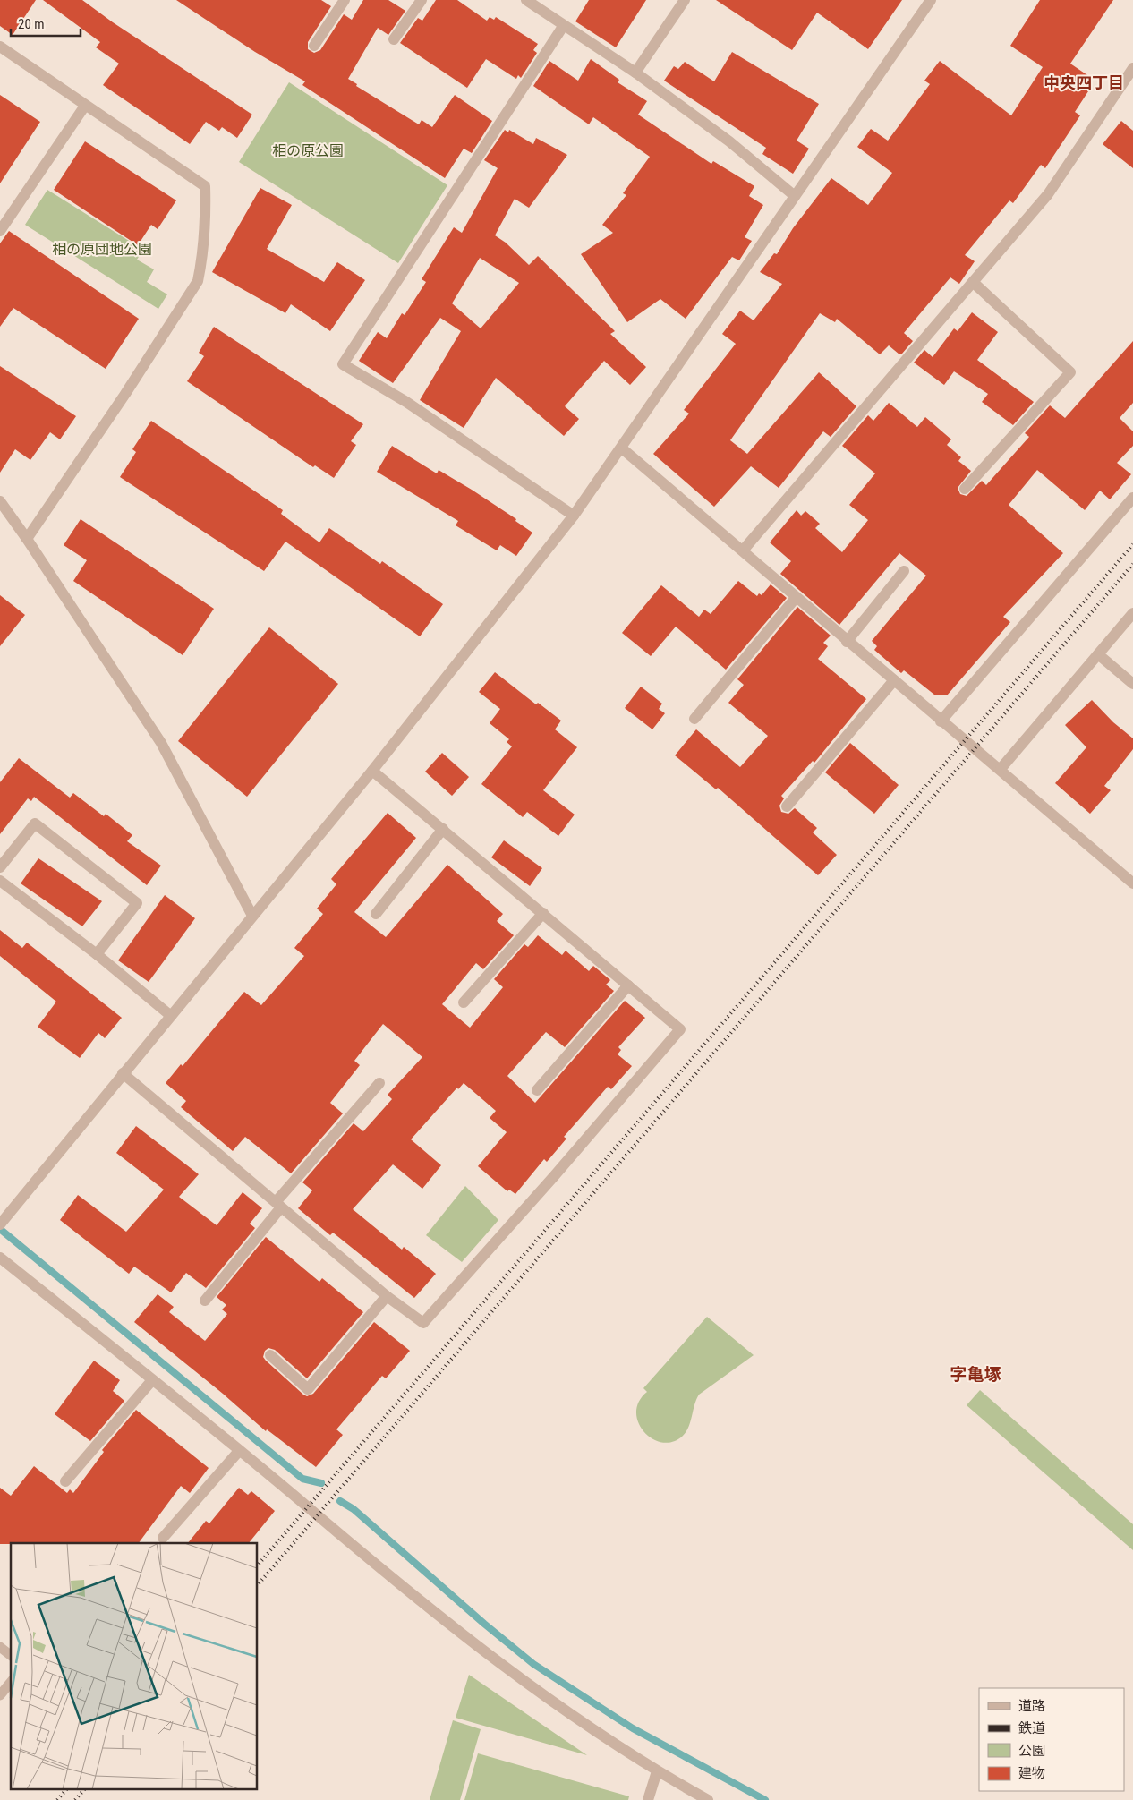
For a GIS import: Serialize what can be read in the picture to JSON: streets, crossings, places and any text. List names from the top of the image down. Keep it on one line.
{"districts":["中央四丁目","字亀塚"],"parks":["相の原公園","相の原団地公園"],"legend":["道路","鉄道","公園","建物"],"scale_bar":"20 m"}
